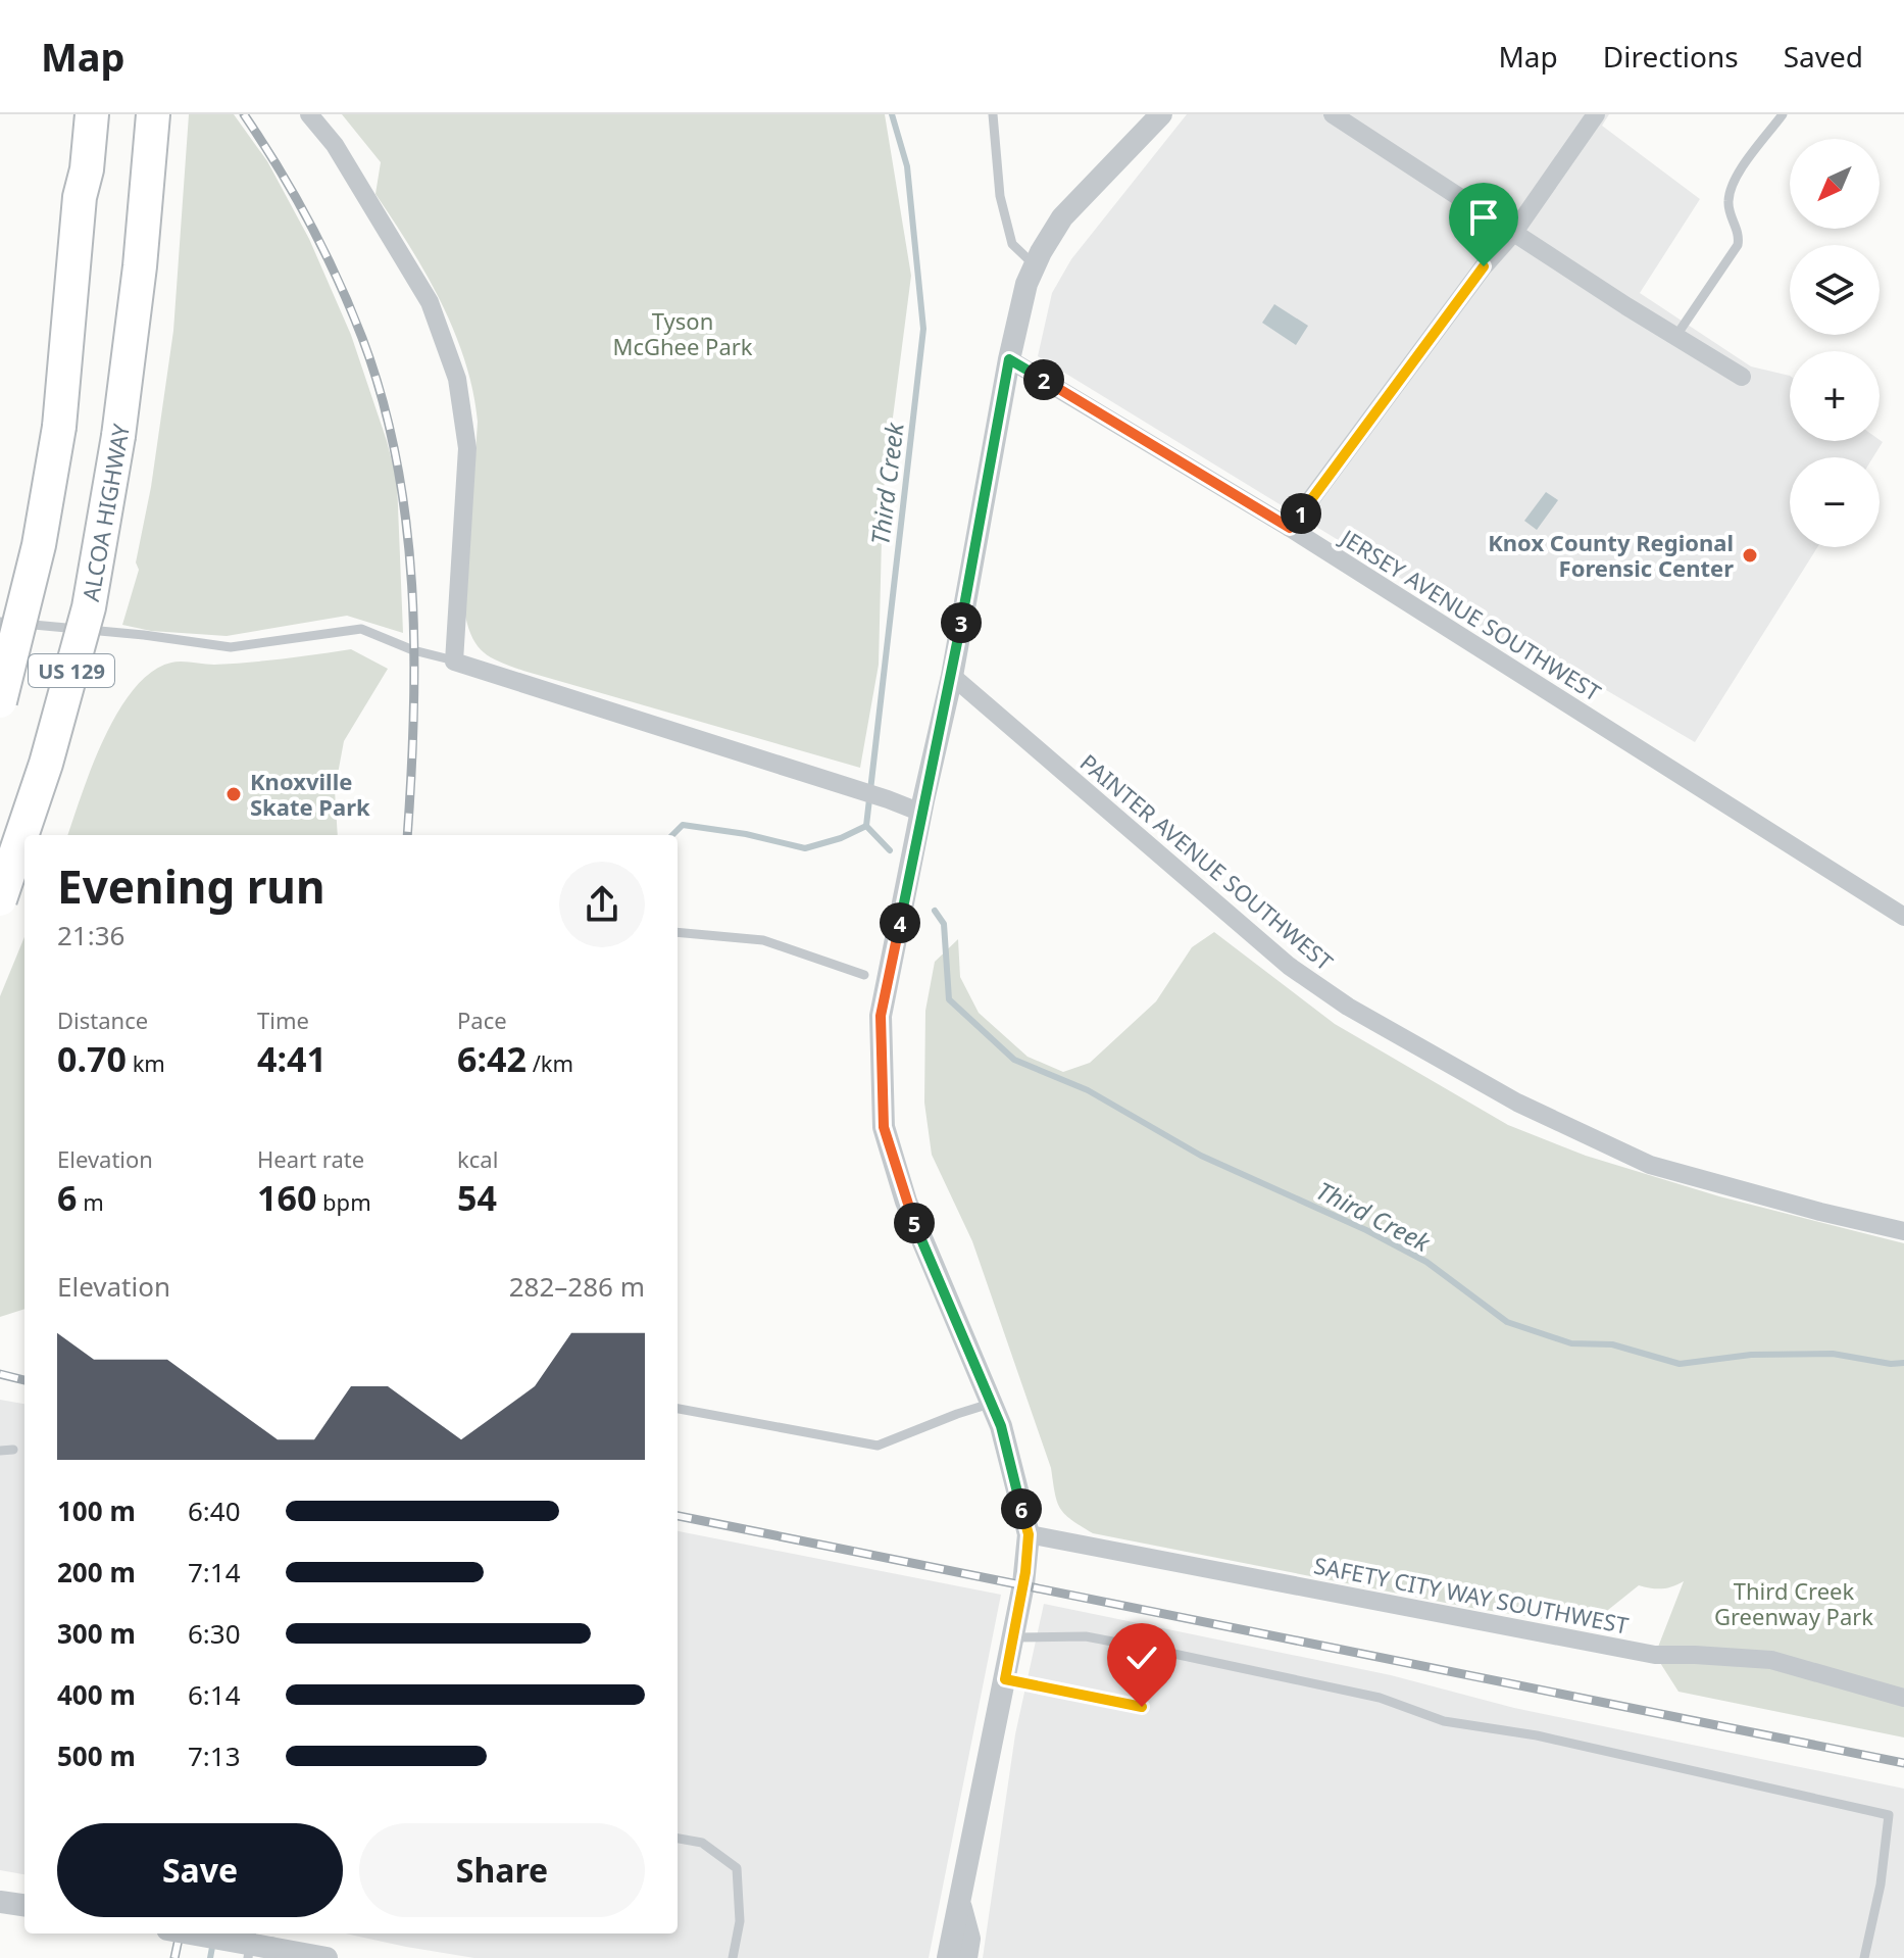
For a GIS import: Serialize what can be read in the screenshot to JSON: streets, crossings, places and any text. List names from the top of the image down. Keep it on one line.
{"streets":{"highway":["ALCOA HIGHWAY","US 129"],"street":["JERSEY AVENUE SOUTHWEST","PAINTER AVENUE SOUTHWEST","SAFETY CITY WAY SOUTHWEST"]},"water":["Third Creek"],"parks":["Tyson McGhee Park","Third Creek Greenway Park"],"places":["Knox County Regional Forensic Center","Knoxville Skate Park"],"north":"bottom left","page":{"header":"Map","nav":["Map","Directions","Saved"],"map_buttons":["+","−"],"pins":["2","1","3","4","5","6"],"heading":["Evening run","21:36"],"stats":[["Distance","0.70 km"],["Time","4:41"],["Pace","6:42 /km"],["Elevation","6 m"],["Heart rate","160 bpm"],["kcal","54"]],"chart":["Elevation","282–286 m"],"list":[{"name":"100 m","note":"6:40"},{"name":"200 m","note":"7:14"},{"name":"300 m","note":"6:30"},{"name":"400 m","note":"6:14"},{"name":"500 m","note":"7:13"}],"buttons":["Save","Share"]}}
